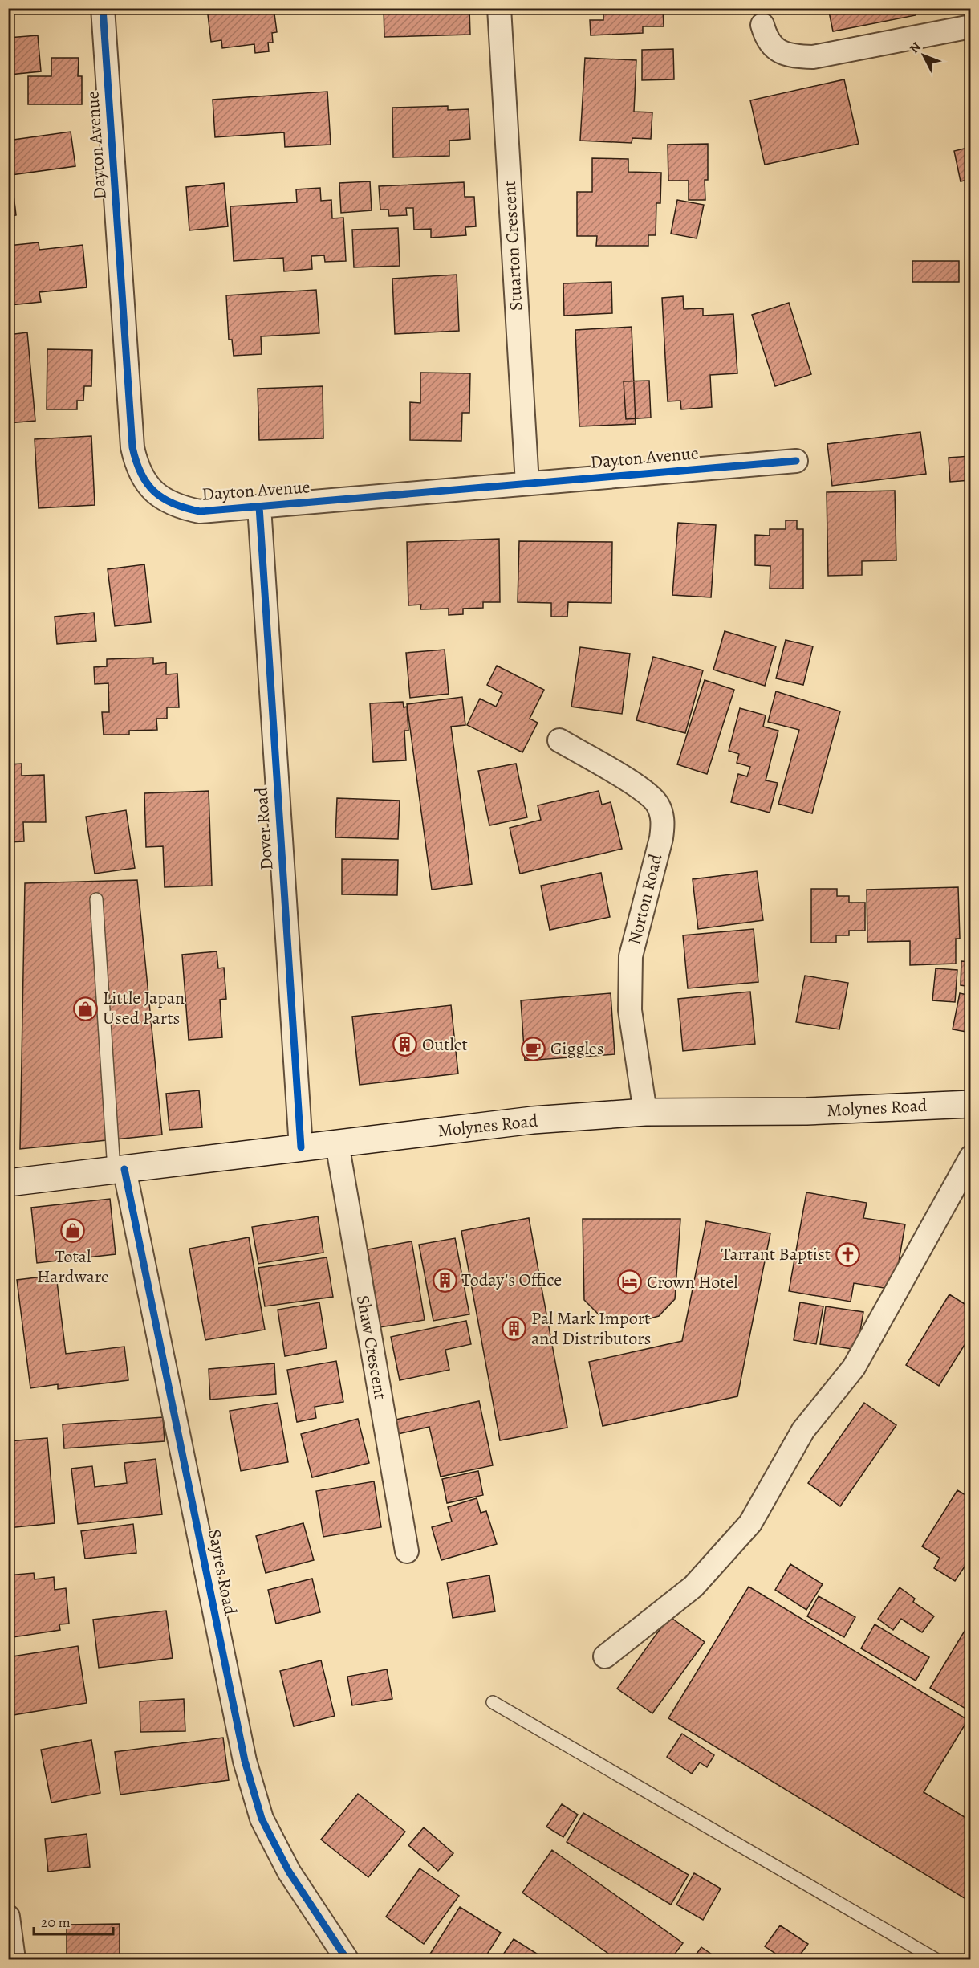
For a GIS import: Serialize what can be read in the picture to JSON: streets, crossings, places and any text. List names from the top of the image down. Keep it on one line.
{"streets":{"main road":["Molynes Road"],"street":["Dayton Avenue","Stuarton Crescent","Dover Road","Norton Road","Shaw Crescent","Sayres Road"]},"crossings":[["Dayton Avenue","Stuarton Crescent"],["Dayton Avenue","Dover Road"],["Dover Road","Molynes Road"],["Norton Road","Molynes Road"],["Molynes Road","Shaw Crescent"],["Molynes Road","Sayres Road"]],"places":{"shop":["Little Japan Used Parts","Total Hardware"],"building":["Outlet","Today's Office","Pal Mark Import and Distributors"],"cafe":["Giggles"],"church":["Tarrant Baptist"],"hotel":["Crown Hotel"]},"scale_bar":"20 m","north":"top left"}
